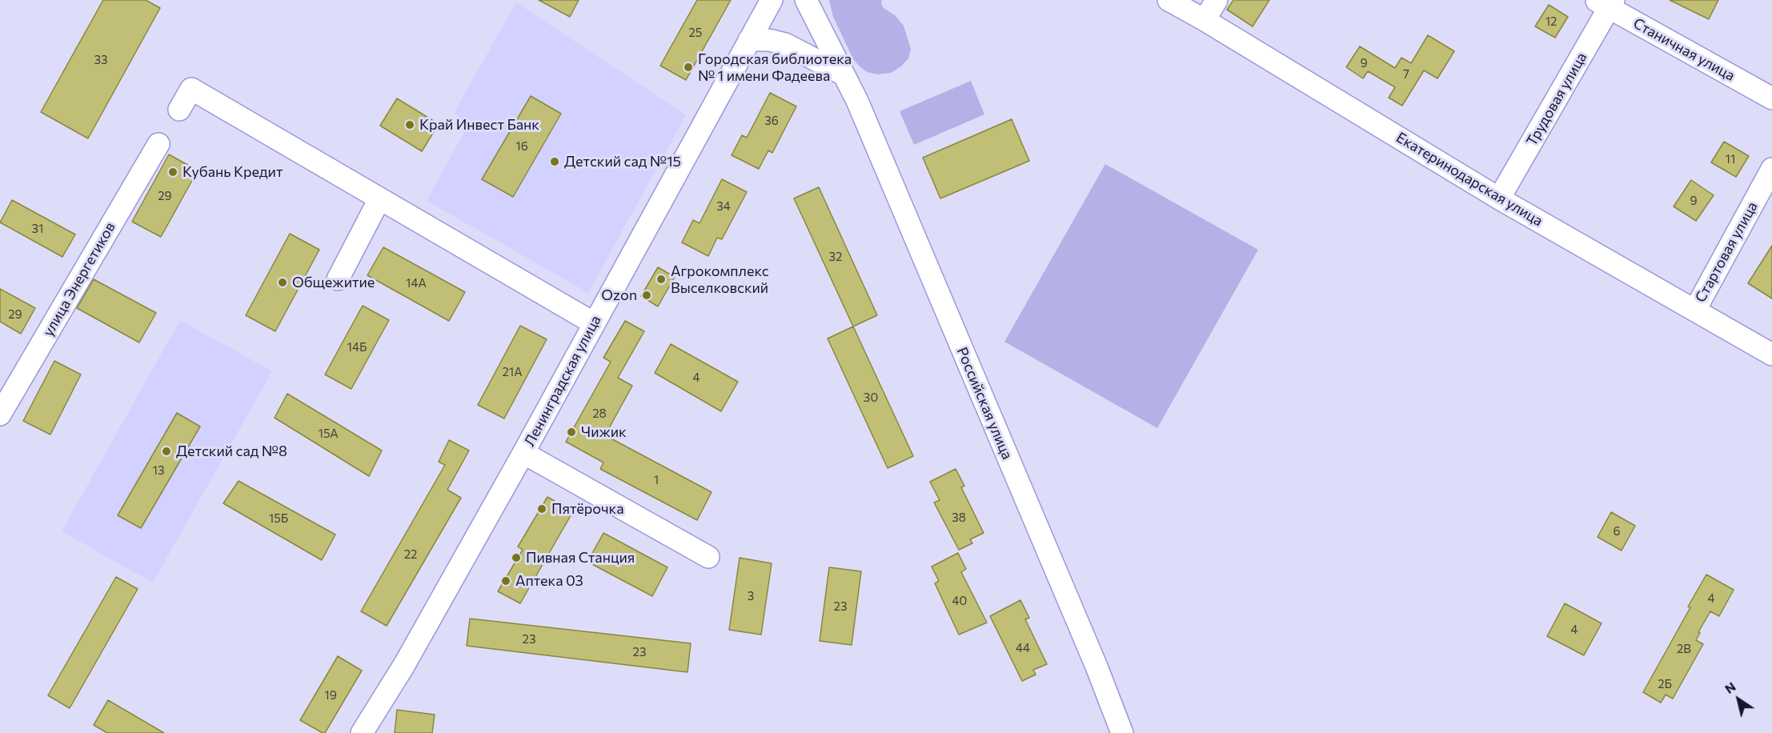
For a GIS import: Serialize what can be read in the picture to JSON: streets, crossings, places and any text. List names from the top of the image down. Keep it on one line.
{"streets":{"street":["Станичная улица","Трудовая улица","Екатеринодарская улица","Стартовая улица","улица Энергетиков","Ленинградская улица","Российская улица"]},"crossings":[["Станичная улица","Трудовая улица"],["Трудовая улица","Екатеринодарская улица"],["Екатеринодарская улица","Стартовая улица"]],"places":["Городская библиотека № 1 имени Фадеева","Край Инвест Банк","Детский сад №15","Кубань Кредит","Агрокомплекс Выселковский","Общежитие","Ozon","Чижик","Детский сад №8","Пятёрочка","Пивная Станция","Аптека 03"],"house_numbers":["12","25","33","9","7","36","16","11","29","9","34","31","32","14А","29","14Б","21А","4","30","28","15А","13","1","38","15Б","6","22","3","4","40","23","4","23","44","2В","23","2Б","19"],"north":"top left"}
